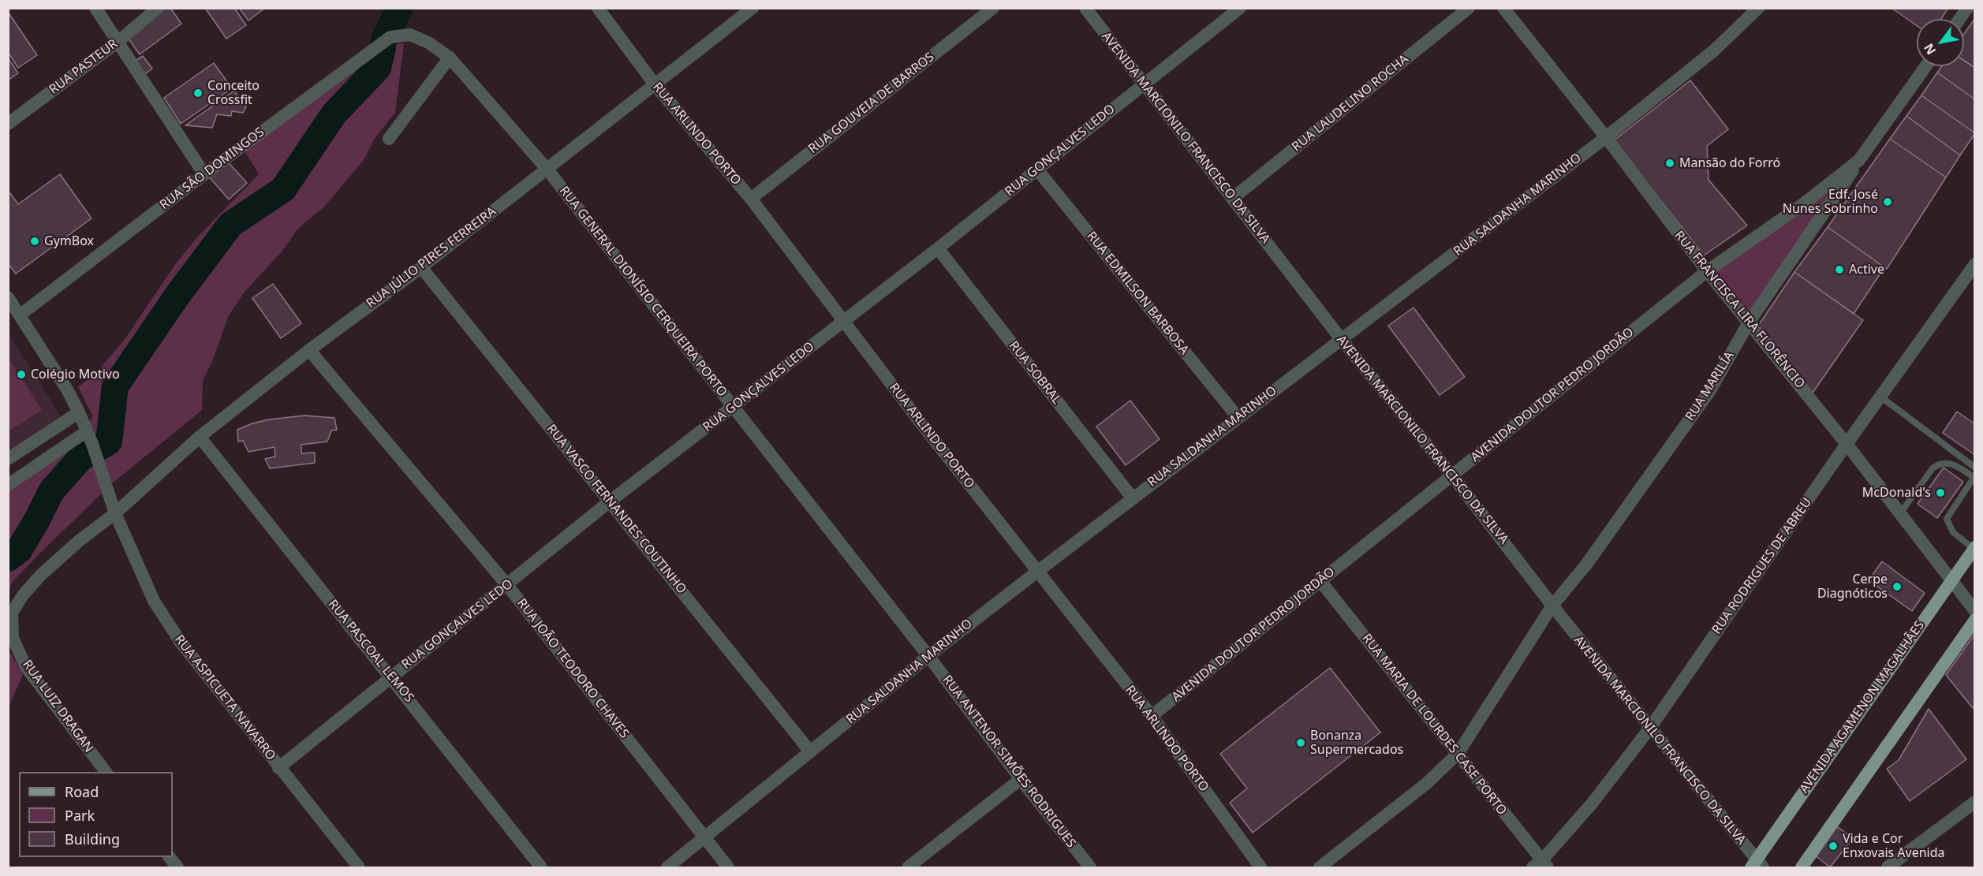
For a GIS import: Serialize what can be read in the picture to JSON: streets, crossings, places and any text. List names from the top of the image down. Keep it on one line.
{"streets":{"main road":["AVENIDA AGAMENON MAGALHÃES"],"street":["RUA PASTEUR","RUA GOUVEIA DE BARROS","RUA LAUDELINO ROCHA","RUA ARLINDO PORTO","AVENIDA MARCIONILO FRANCISCO DA SILVA","RUA GONÇALVES LEDO","RUA SÃO DOMINGOS","RUA SALDANHA MARINHO","RUA JÚLIO PIRES FERREIRA","RUA GENERAL DIONÍSIO CERQUEIRA PORTO","RUA EDMILSON BARBOSA","RUA FRANCISCA LIRA FLORÊNCIO","RUA SOBRAL","RUA MARILÍA","AVENIDA DOUTOR PEDRO JORDÃO","RUA VASCO FERNANDES COUTINHO","RUA RODRIGUES DE ABREU","RUA PASCOAL LEMOS","RUA JOÃO TEODORO CHAVES","RUA ASPICUETA NAVARRO","RUA LUIZ DRAGAN","RUA MARIA DE LOURDES CASE PORTO","RUA ANTENOR SIMÕES RODRIGUES"]},"crossings":[["RUA GOUVEIA DE BARROS","RUA ARLINDO PORTO"],["RUA LAUDELINO ROCHA","AVENIDA MARCIONILO FRANCISCO DA SILVA"],["RUA ARLINDO PORTO","RUA GONÇALVES LEDO"],["RUA ARLINDO PORTO","RUA SALDANHA MARINHO"],["RUA ARLINDO PORTO","RUA JÚLIO PIRES FERREIRA"],["RUA ARLINDO PORTO","AVENIDA DOUTOR PEDRO JORDÃO"],["AVENIDA MARCIONILO FRANCISCO DA SILVA","RUA GONÇALVES LEDO"],["AVENIDA MARCIONILO FRANCISCO DA SILVA","RUA SALDANHA MARINHO"],["AVENIDA MARCIONILO FRANCISCO DA SILVA","RUA MARILÍA"],["AVENIDA MARCIONILO FRANCISCO DA SILVA","AVENIDA DOUTOR PEDRO JORDÃO"],["AVENIDA MARCIONILO FRANCISCO DA SILVA","RUA RODRIGUES DE ABREU"],["AVENIDA MARCIONILO FRANCISCO DA SILVA","AVENIDA AGAMENON MAGALHÃES"],["RUA GONÇALVES LEDO","RUA GENERAL DIONÍSIO CERQUEIRA PORTO"],["RUA GONÇALVES LEDO","RUA EDMILSON BARBOSA"],["RUA GONÇALVES LEDO","RUA SOBRAL"],["RUA GONÇALVES LEDO","RUA VASCO FERNANDES COUTINHO"],["RUA GONÇALVES LEDO","RUA PASCOAL LEMOS"],["RUA GONÇALVES LEDO","RUA JOÃO TEODORO CHAVES"],["RUA GONÇALVES LEDO","RUA ASPICUETA NAVARRO"],["RUA SÃO DOMINGOS","RUA GENERAL DIONÍSIO CERQUEIRA PORTO"],["RUA SÃO DOMINGOS","RUA ASPICUETA NAVARRO"],["RUA SALDANHA MARINHO","RUA GENERAL DIONÍSIO CERQUEIRA PORTO"],["RUA SALDANHA MARINHO","RUA EDMILSON BARBOSA"],["RUA SALDANHA MARINHO","RUA FRANCISCA LIRA FLORÊNCIO"],["RUA SALDANHA MARINHO","RUA SOBRAL"],["RUA SALDANHA MARINHO","RUA VASCO FERNANDES COUTINHO"],["RUA SALDANHA MARINHO","RUA JOÃO TEODORO CHAVES"],["RUA SALDANHA MARINHO","RUA ANTENOR SIMÕES RODRIGUES"],["RUA JÚLIO PIRES FERREIRA","RUA GENERAL DIONÍSIO CERQUEIRA PORTO"],["RUA JÚLIO PIRES FERREIRA","RUA VASCO FERNANDES COUTINHO"],["RUA JÚLIO PIRES FERREIRA","RUA PASCOAL LEMOS"],["RUA JÚLIO PIRES FERREIRA","RUA JOÃO TEODORO CHAVES"],["RUA JÚLIO PIRES FERREIRA","RUA ASPICUETA NAVARRO"],["RUA JÚLIO PIRES FERREIRA","RUA LUIZ DRAGAN"],["RUA GENERAL DIONÍSIO CERQUEIRA PORTO","RUA ANTENOR SIMÕES RODRIGUES"],["RUA FRANCISCA LIRA FLORÊNCIO","RUA MARILÍA"],["RUA FRANCISCA LIRA FLORÊNCIO","AVENIDA DOUTOR PEDRO JORDÃO"],["RUA FRANCISCA LIRA FLORÊNCIO","RUA RODRIGUES DE ABREU"],["RUA FRANCISCA LIRA FLORÊNCIO","AVENIDA AGAMENON MAGALHÃES"],["RUA MARILÍA","AVENIDA DOUTOR PEDRO JORDÃO"],["RUA MARILÍA","RUA MARIA DE LOURDES CASE PORTO"],["AVENIDA DOUTOR PEDRO JORDÃO","RUA MARIA DE LOURDES CASE PORTO"],["RUA RODRIGUES DE ABREU","RUA MARIA DE LOURDES CASE PORTO"],["RUA ASPICUETA NAVARRO","RUA LUIZ DRAGAN"]],"places":["Conceito Crossfit","Mansão do Forró","Edf. José Nunes Sobrinho","GymBox","Active","Colégio Motivo","McDonald's","Cerpe Diagnóticos","Bonanza Supermercados","Vida e Cor Enxovais Avenida"],"legend":["Road","Park","Building"],"north":"bottom left"}
